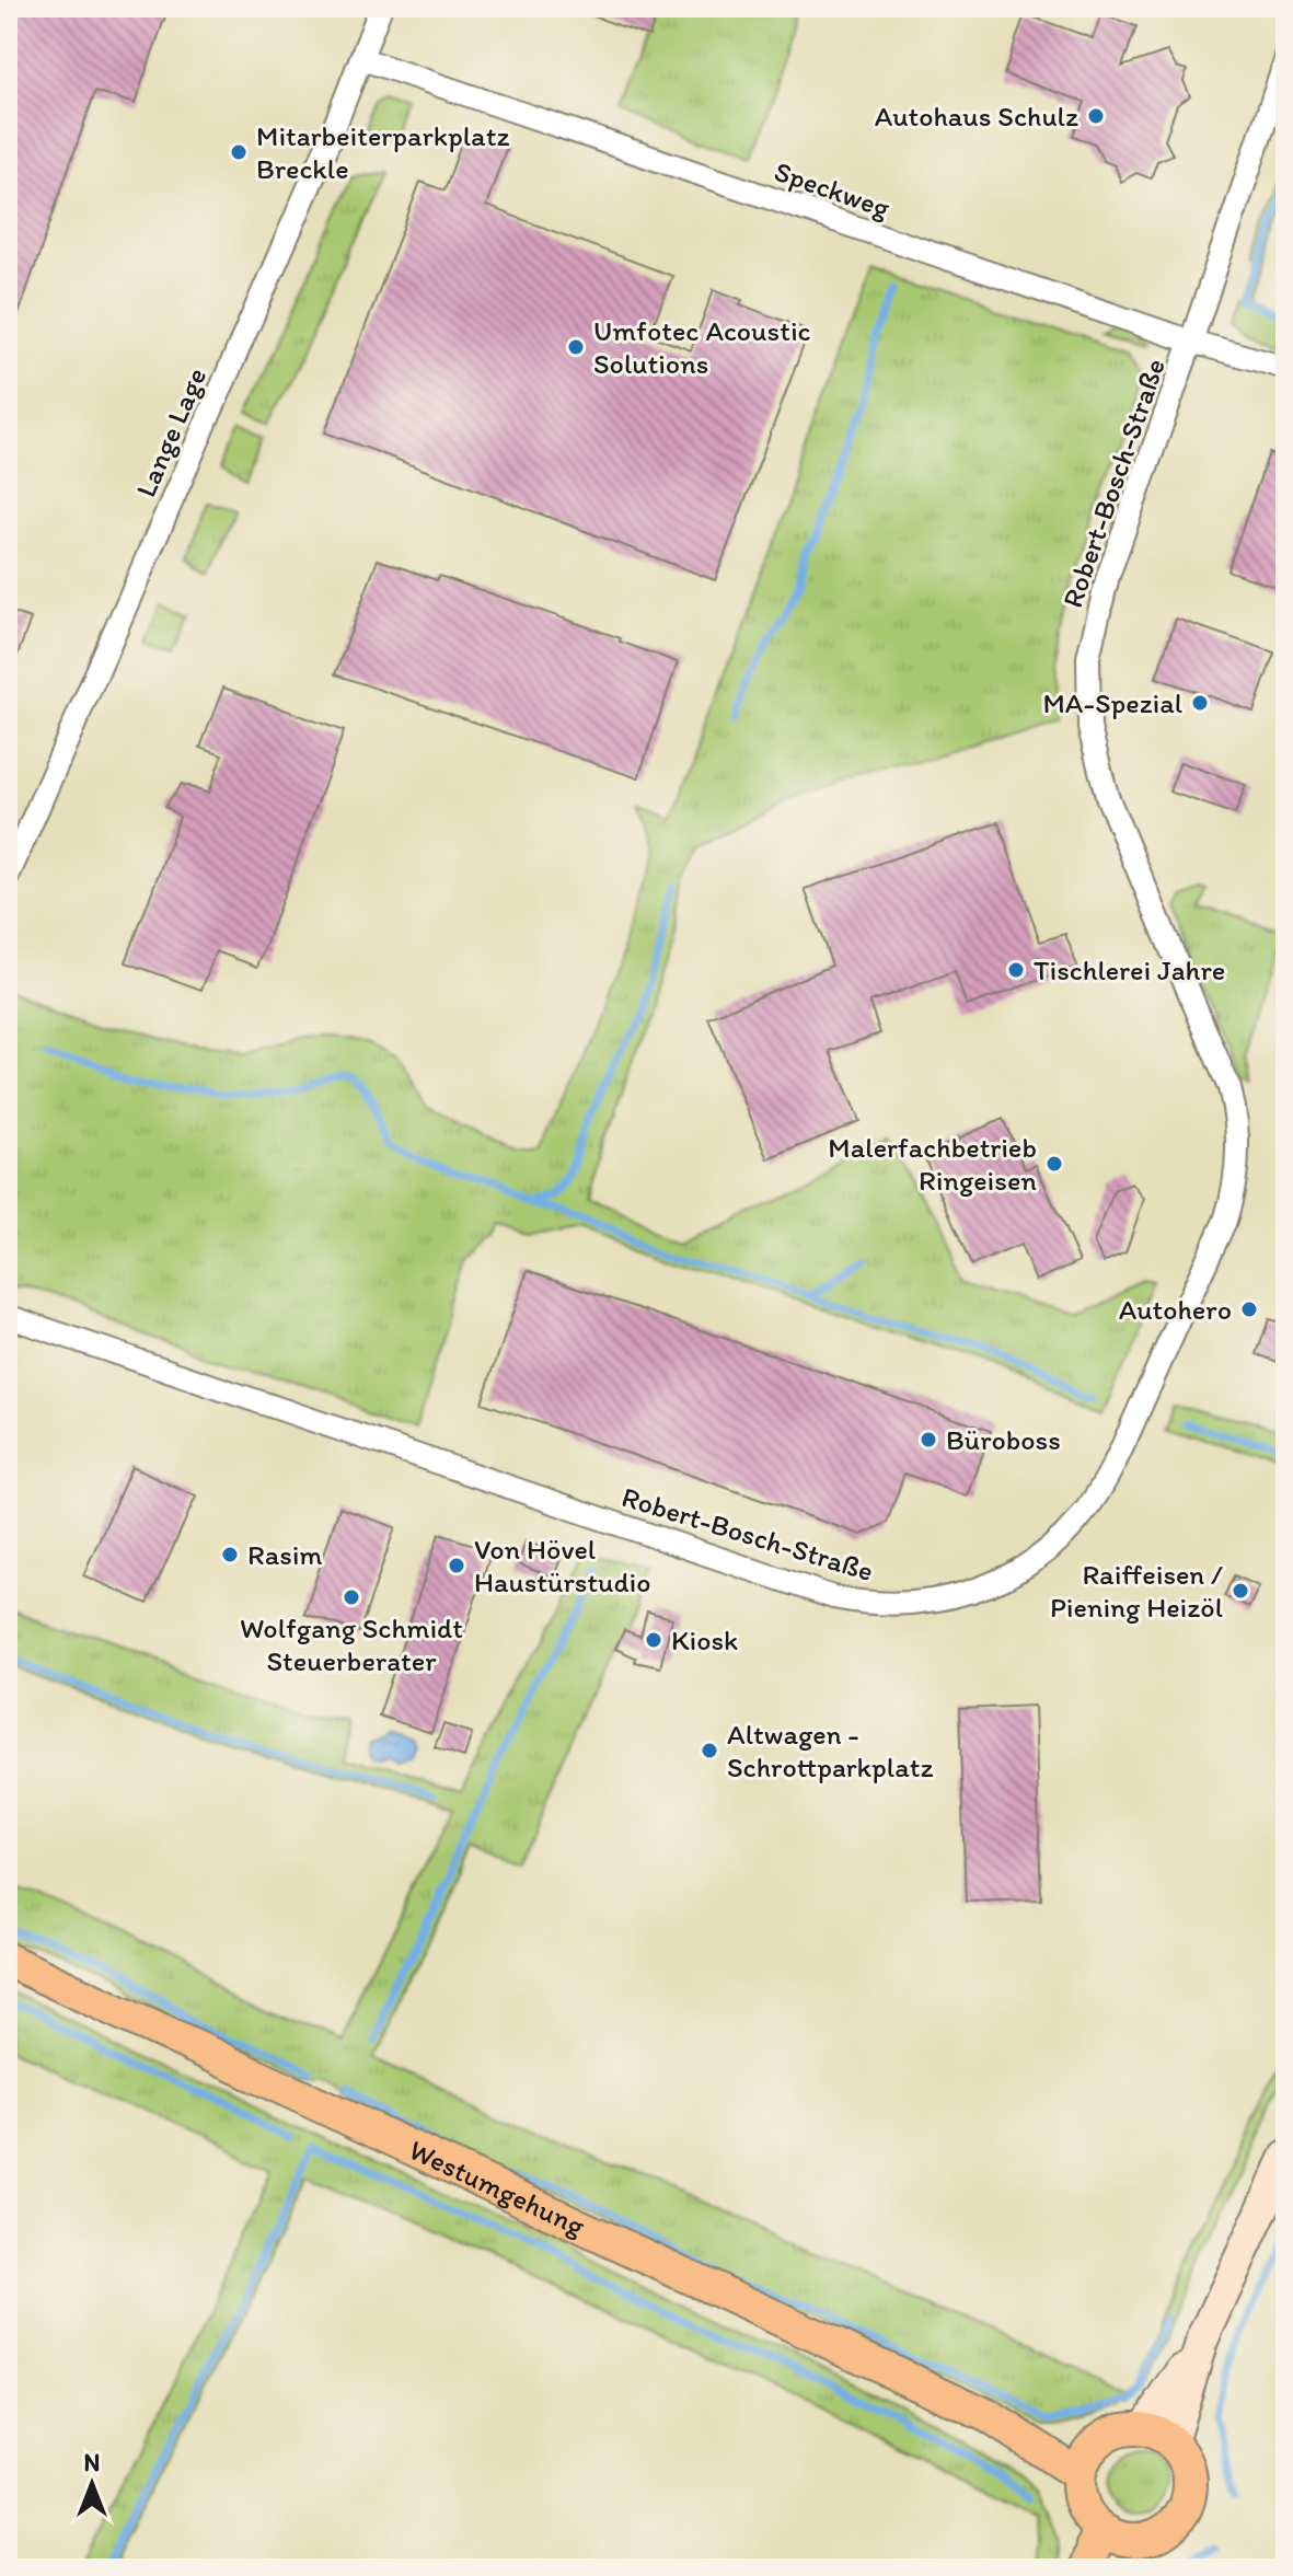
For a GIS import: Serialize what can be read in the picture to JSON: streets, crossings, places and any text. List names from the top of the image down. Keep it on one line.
{"streets":{"main road":["Westumgehung"],"street":["Speckweg","Lange Lage","Robert-Bosch-Straße"]},"crossings":[["Speckweg","Lange Lage"],["Speckweg","Robert-Bosch-Straße"]],"places":["Autohaus Schulz","Mitarbeiterparkplatz Breckle","Umfotec Acoustic Solutions","MA-Spezial","Tischlerei Jahre","Malerfachbetrieb Ringeisen","Autohero","Büroboss","Rasim","Von Hövel Haustürstudio","Raiffeisen / Piening Heizöl","Wolfgang Schmidt Steuerberater","Kiosk","Altwagen - Schrottparkplatz"],"north":"top"}
